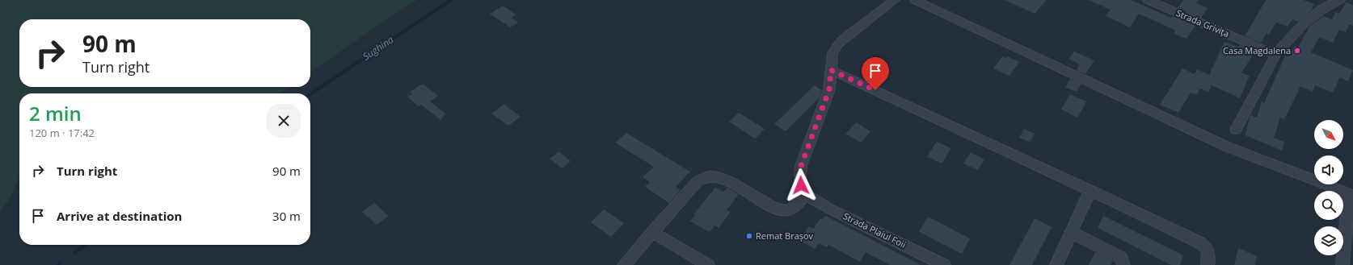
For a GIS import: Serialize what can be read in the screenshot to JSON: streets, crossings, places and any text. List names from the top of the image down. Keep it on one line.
{"streets":{"street":["Strada Grivița","Strada Plaiul Foii"]},"water":["Sughina"],"places":["Casa Magdalena","Remat Brașov"],"north":"bottom right","page":{"turn":["90 m","Turn right"],"heading":["2 min","120 m · 17:42"],"list":[{"name":"Turn right","value":"90 m"},{"name":"Arrive at destination","value":"30 m"}]}}
